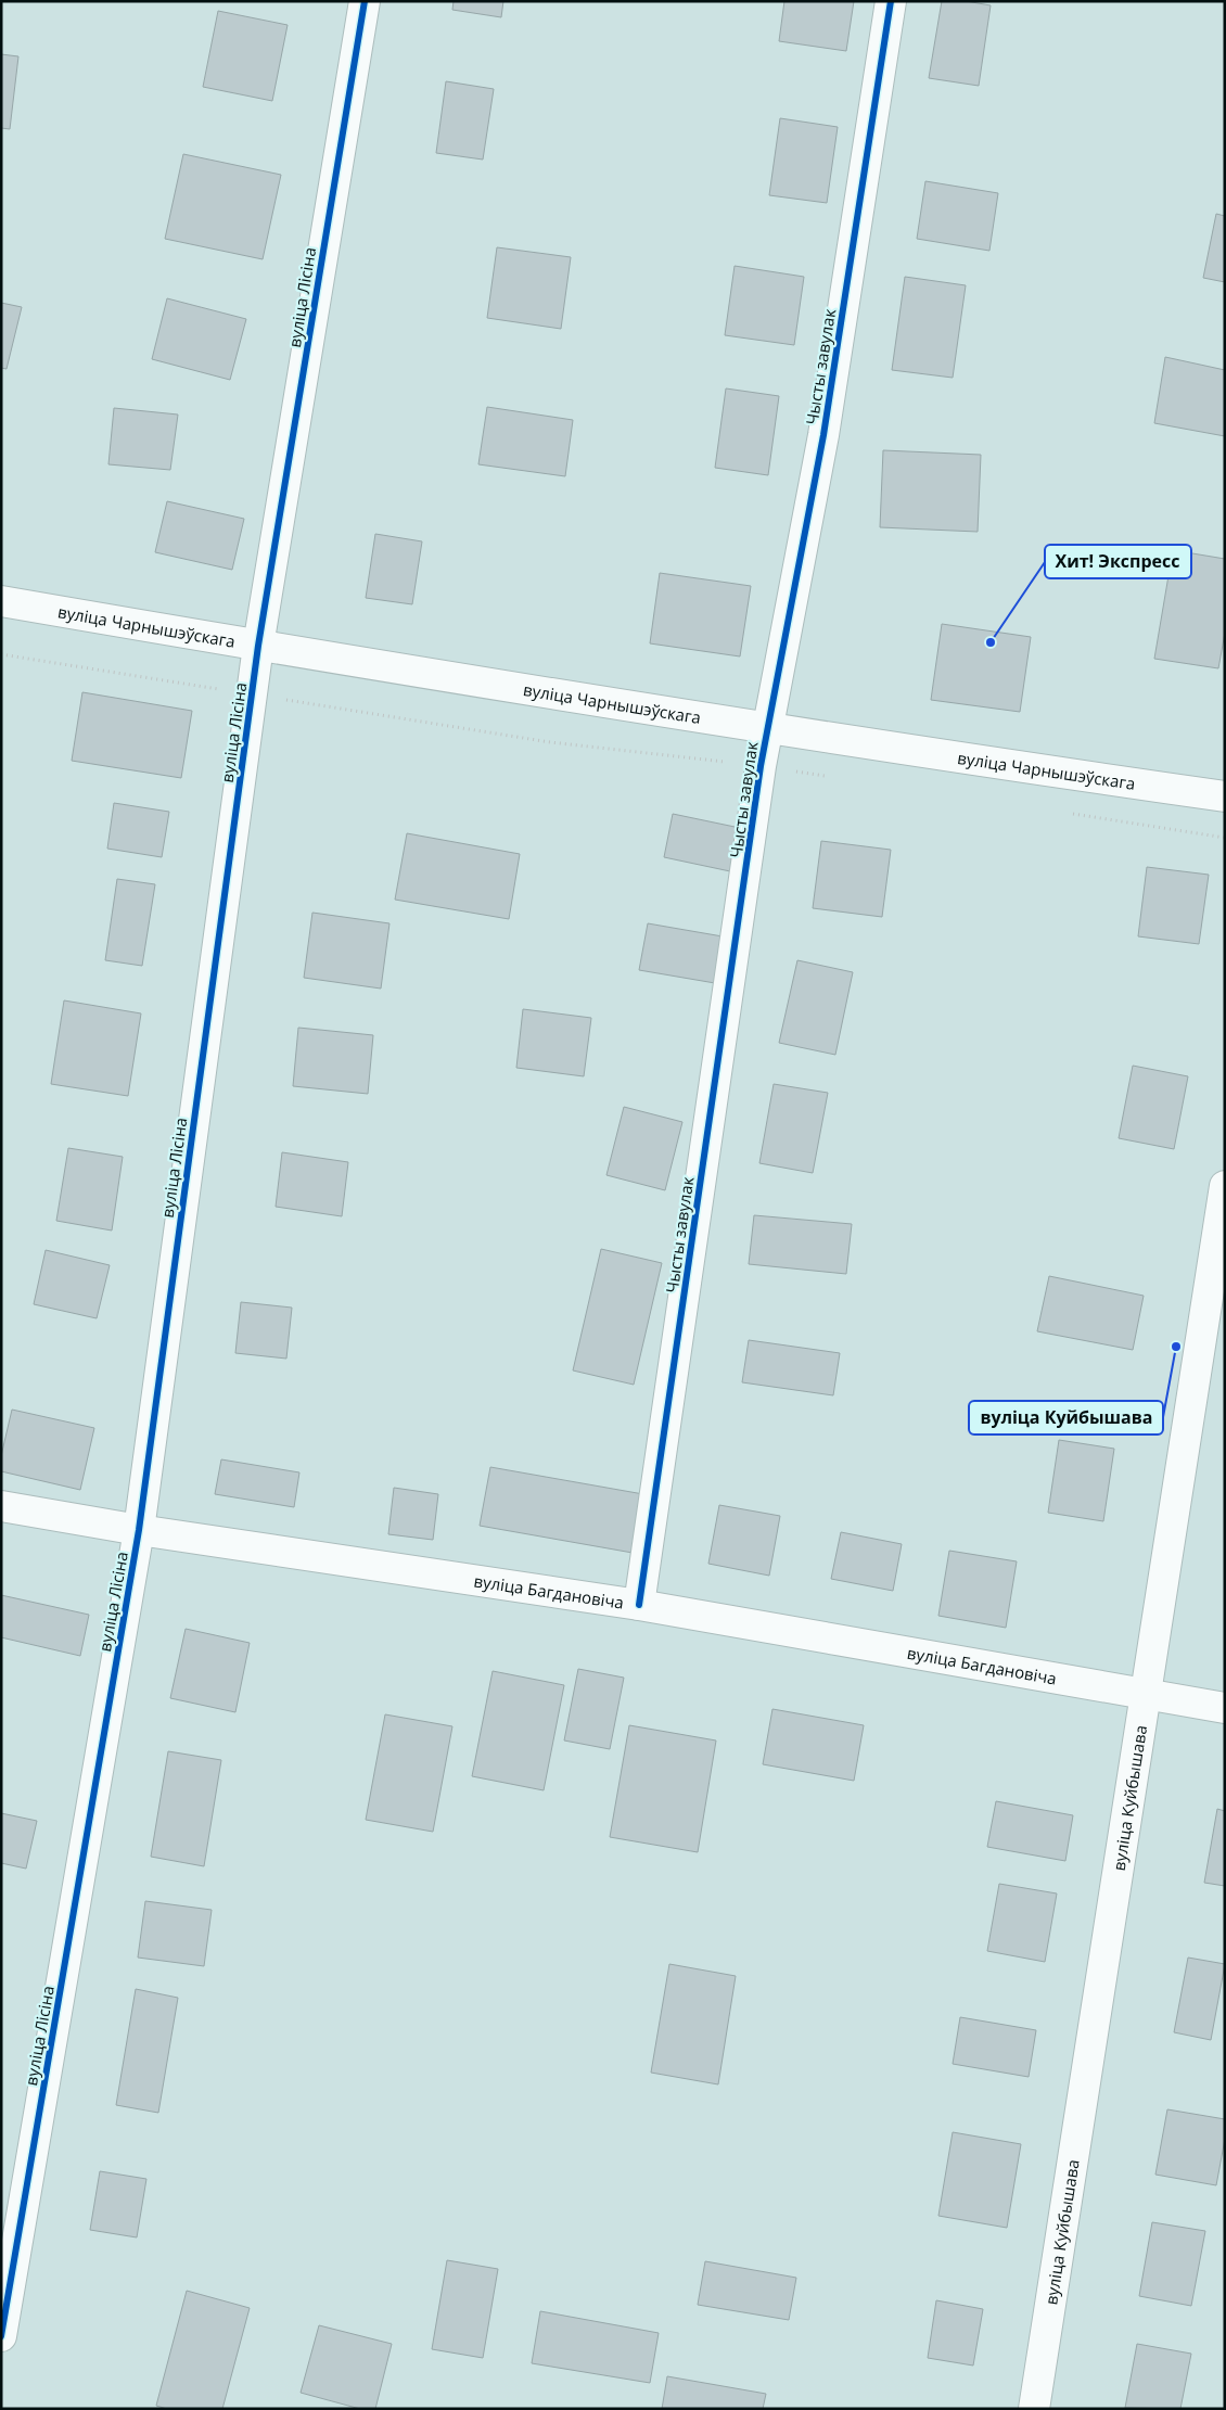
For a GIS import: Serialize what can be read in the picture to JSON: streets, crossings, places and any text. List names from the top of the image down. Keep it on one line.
{"streets":{"street":["вуліца Лісіна","Чысты завулак","вуліца Чарнышэўскага","вуліца Багдановіча","вуліца Куйбышава"]},"crossings":[["вуліца Лісіна","вуліца Чарнышэўскага"],["вуліца Лісіна","вуліца Багдановіча"],["Чысты завулак","вуліца Чарнышэўскага"],["Чысты завулак","вуліца Багдановіча"],["вуліца Багдановіча","вуліца Куйбышава"]],"places":["Хит! Экспресс","вуліца Куйбышава"]}
